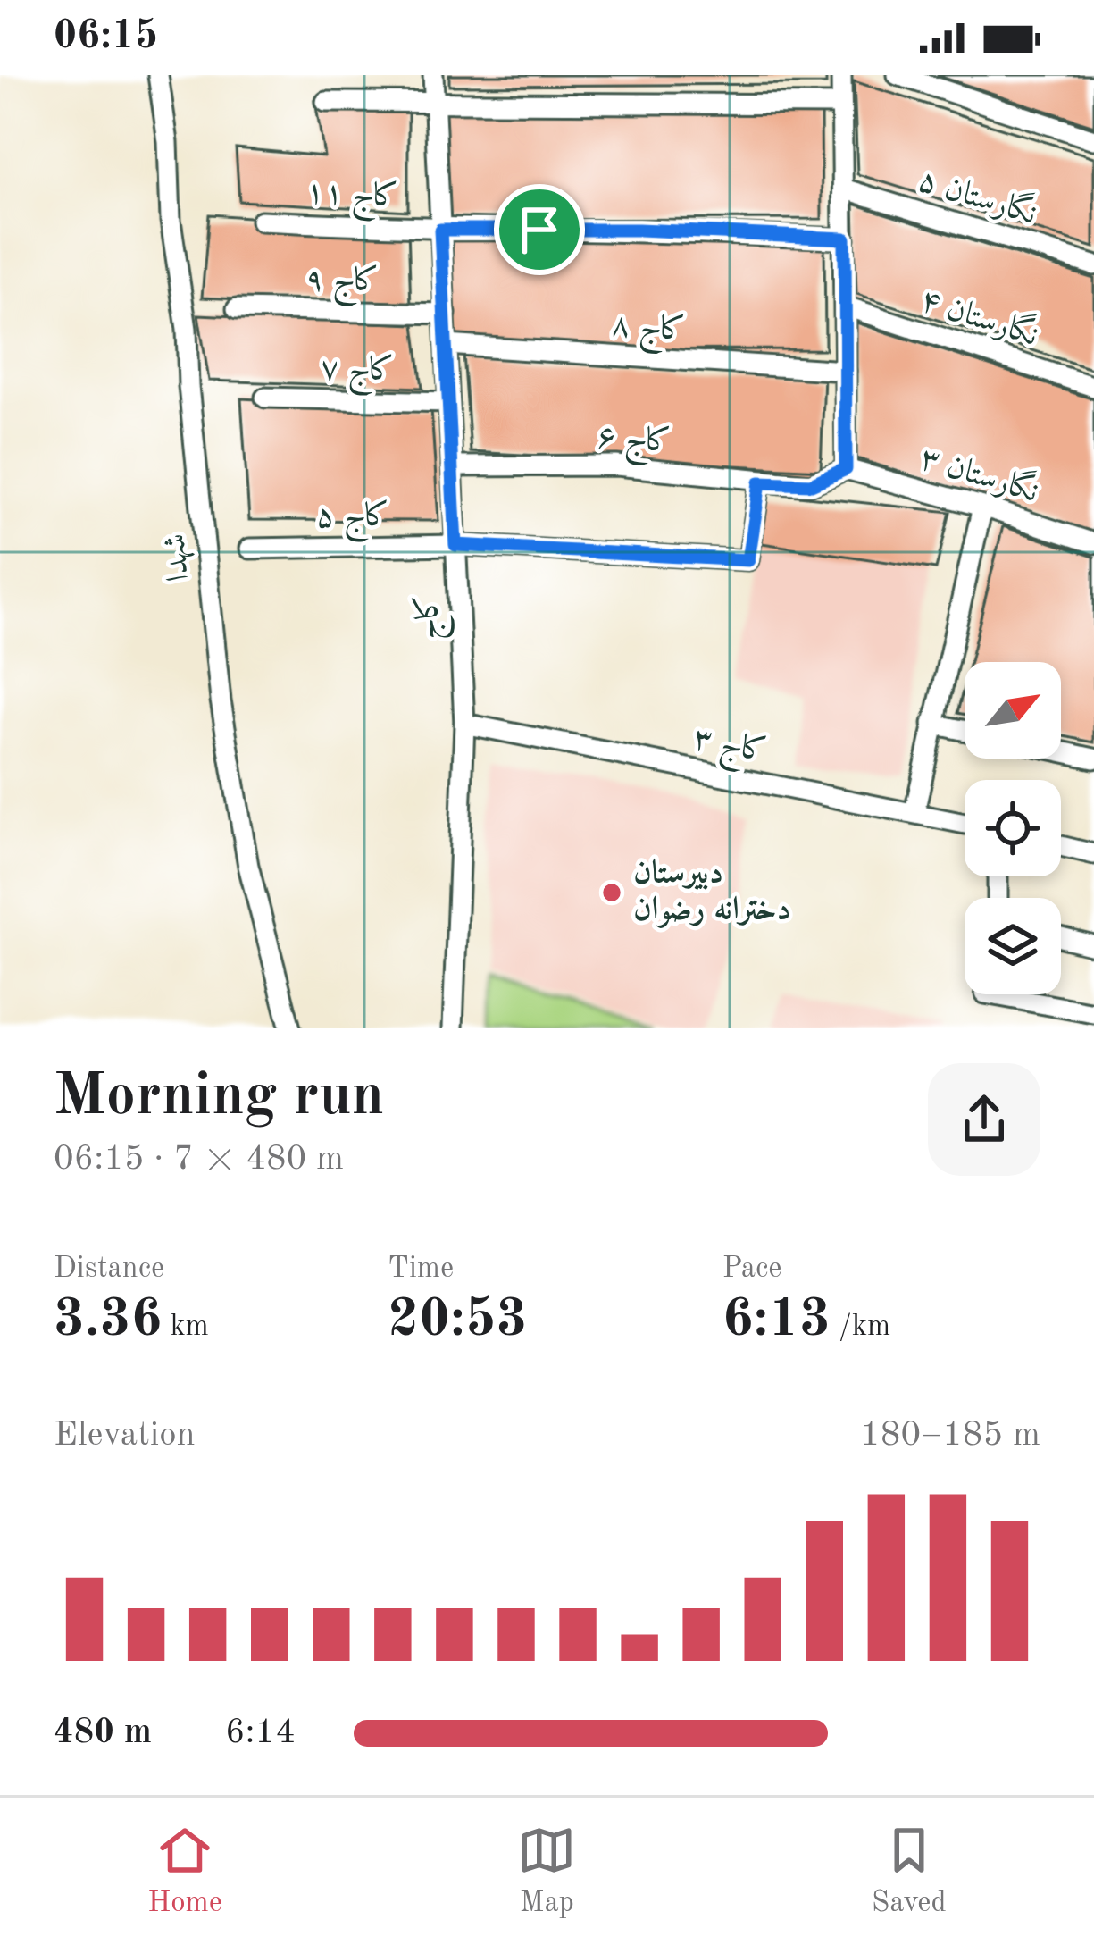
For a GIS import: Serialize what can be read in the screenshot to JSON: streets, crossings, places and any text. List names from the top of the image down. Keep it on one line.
{"streets":{"street":["کاج ۱۱","نگارستان ۵","کاج ۹","نگارستان ۴","کاج ۸","کاج ۷","کاج ۶","نگارستان ۳","کاج ۵","شهدا","کاج","کاج ۳"]},"crossings":[["کاج ۱۱","کاج"],["کاج ۹","کاج"],["کاج ۸","کاج"],["کاج ۷","کاج"],["کاج ۶","نگارستان ۳"],["کاج ۶","کاج ۵"],["کاج ۶","کاج"],["کاج ۵","کاج"],["کاج","کاج ۳"]],"places":["دبیرستان دخترانه رضوان"],"north":"top right","page":{"status":"06:15","heading":["Morning run","06:15 · 7 × 480 m"],"stats":[["Distance","3.36 km"],["Time","20:53"],["Pace","6:13 /km"]],"chart":["Elevation","180–185 m"],"list":[{"name":"480 m","note":"6:14"}],"tabs":["Home","Map","Saved"]}}
